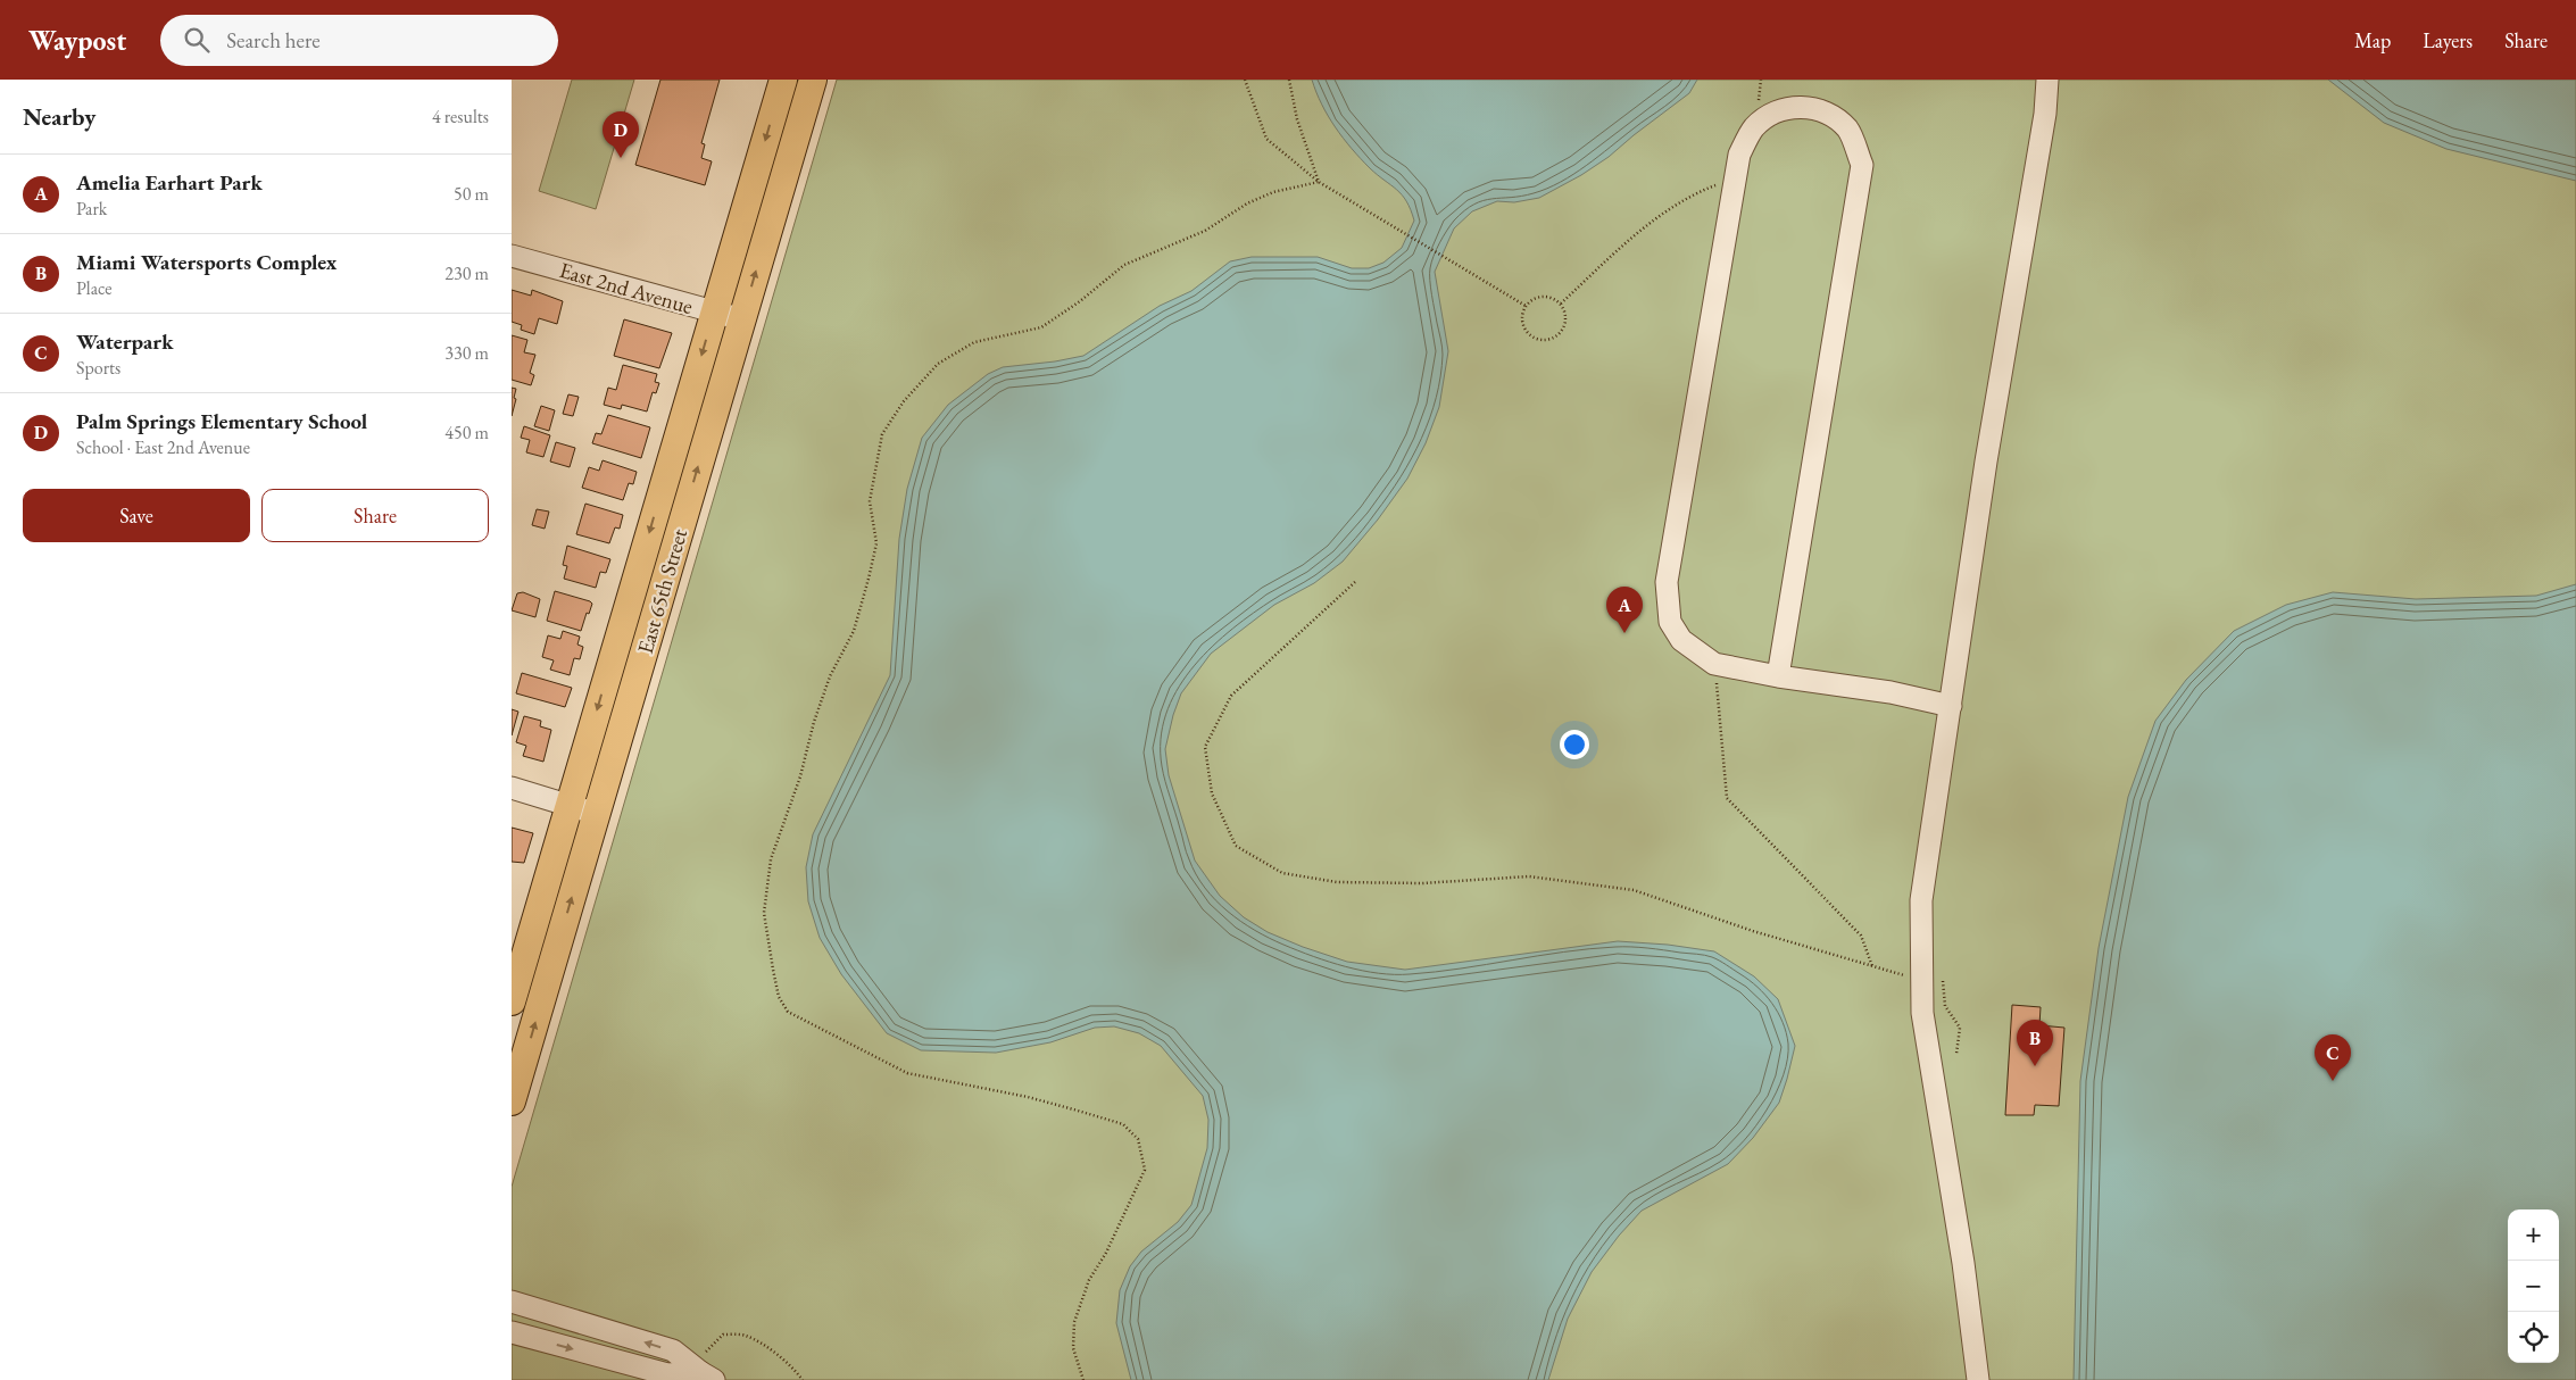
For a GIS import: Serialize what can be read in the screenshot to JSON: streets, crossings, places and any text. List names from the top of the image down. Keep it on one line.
{"streets":{"main road":["East 65th Street"],"street":["East 2nd Avenue"]},"crossings":[["East 2nd Avenue","East 65th Street"]],"page":{"header":"Waypost","search":"Search here","nav":["Map","Layers","Share"],"heading":["Nearby","4 results"],"pins":["D","A","B","C"],"list":[{"mark":"A","name":"Amelia Earhart Park","note":"Park","value":"50 m"},{"mark":"B","name":"Miami Watersports Complex","note":"Place","value":"230 m"},{"mark":"C","name":"Waterpark","note":"Sports","value":"330 m"},{"mark":"D","name":"Palm Springs Elementary School","note":"School · East 2nd Avenue","value":"450 m"}],"buttons":["Save","Share"],"map_buttons":["+","−"]}}
